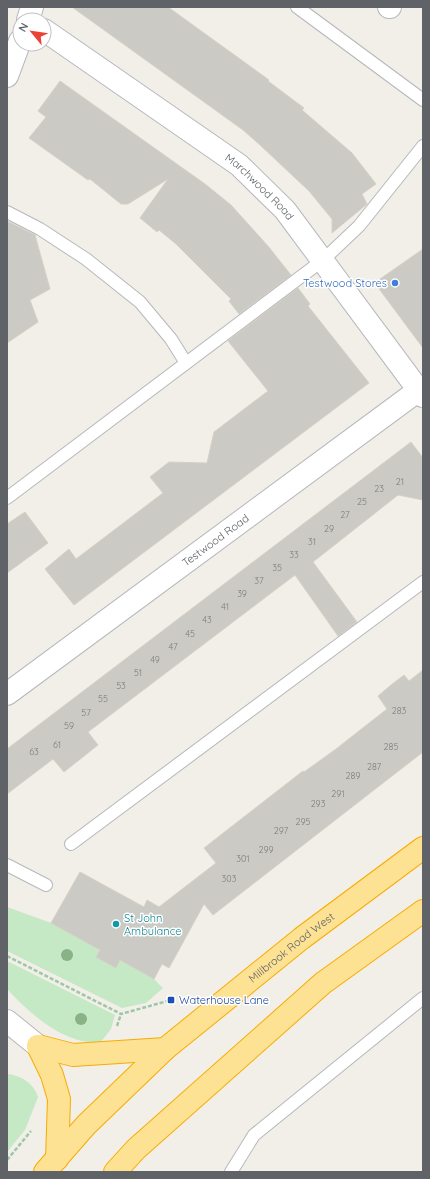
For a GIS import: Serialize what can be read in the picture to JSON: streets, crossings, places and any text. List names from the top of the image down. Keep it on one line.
{"streets":{"highway":["Millbrook Road West"],"street":["Marchwood Road","Testwood Road"]},"crossings":[["Marchwood Road","Testwood Road"]],"places":{"other":["Testwood Stores","St John Ambulance"],"transit":["Waterhouse Lane"]},"house_numbers":["21","23","25","27","29","31","33","35","37","39","41","43","45","47","49","51","53","55","283","57","59","61","285","63","287","289","291","293","295","297","299","301","303"],"north":"top left"}
